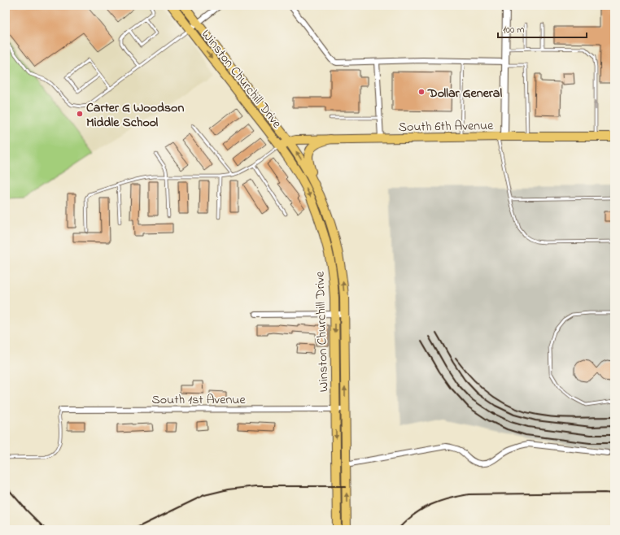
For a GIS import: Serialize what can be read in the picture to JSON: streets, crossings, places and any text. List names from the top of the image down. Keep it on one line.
{"streets":{"main road":["Winston Churchill Drive","South 6th Avenue"],"street":["South 1st Avenue"]},"crossings":[["Winston Churchill Drive","South 6th Avenue"],["Winston Churchill Drive","South 1st Avenue"]],"places":["Dollar General","Carter G Woodson Middle School"],"scale_bar":"100 m"}
